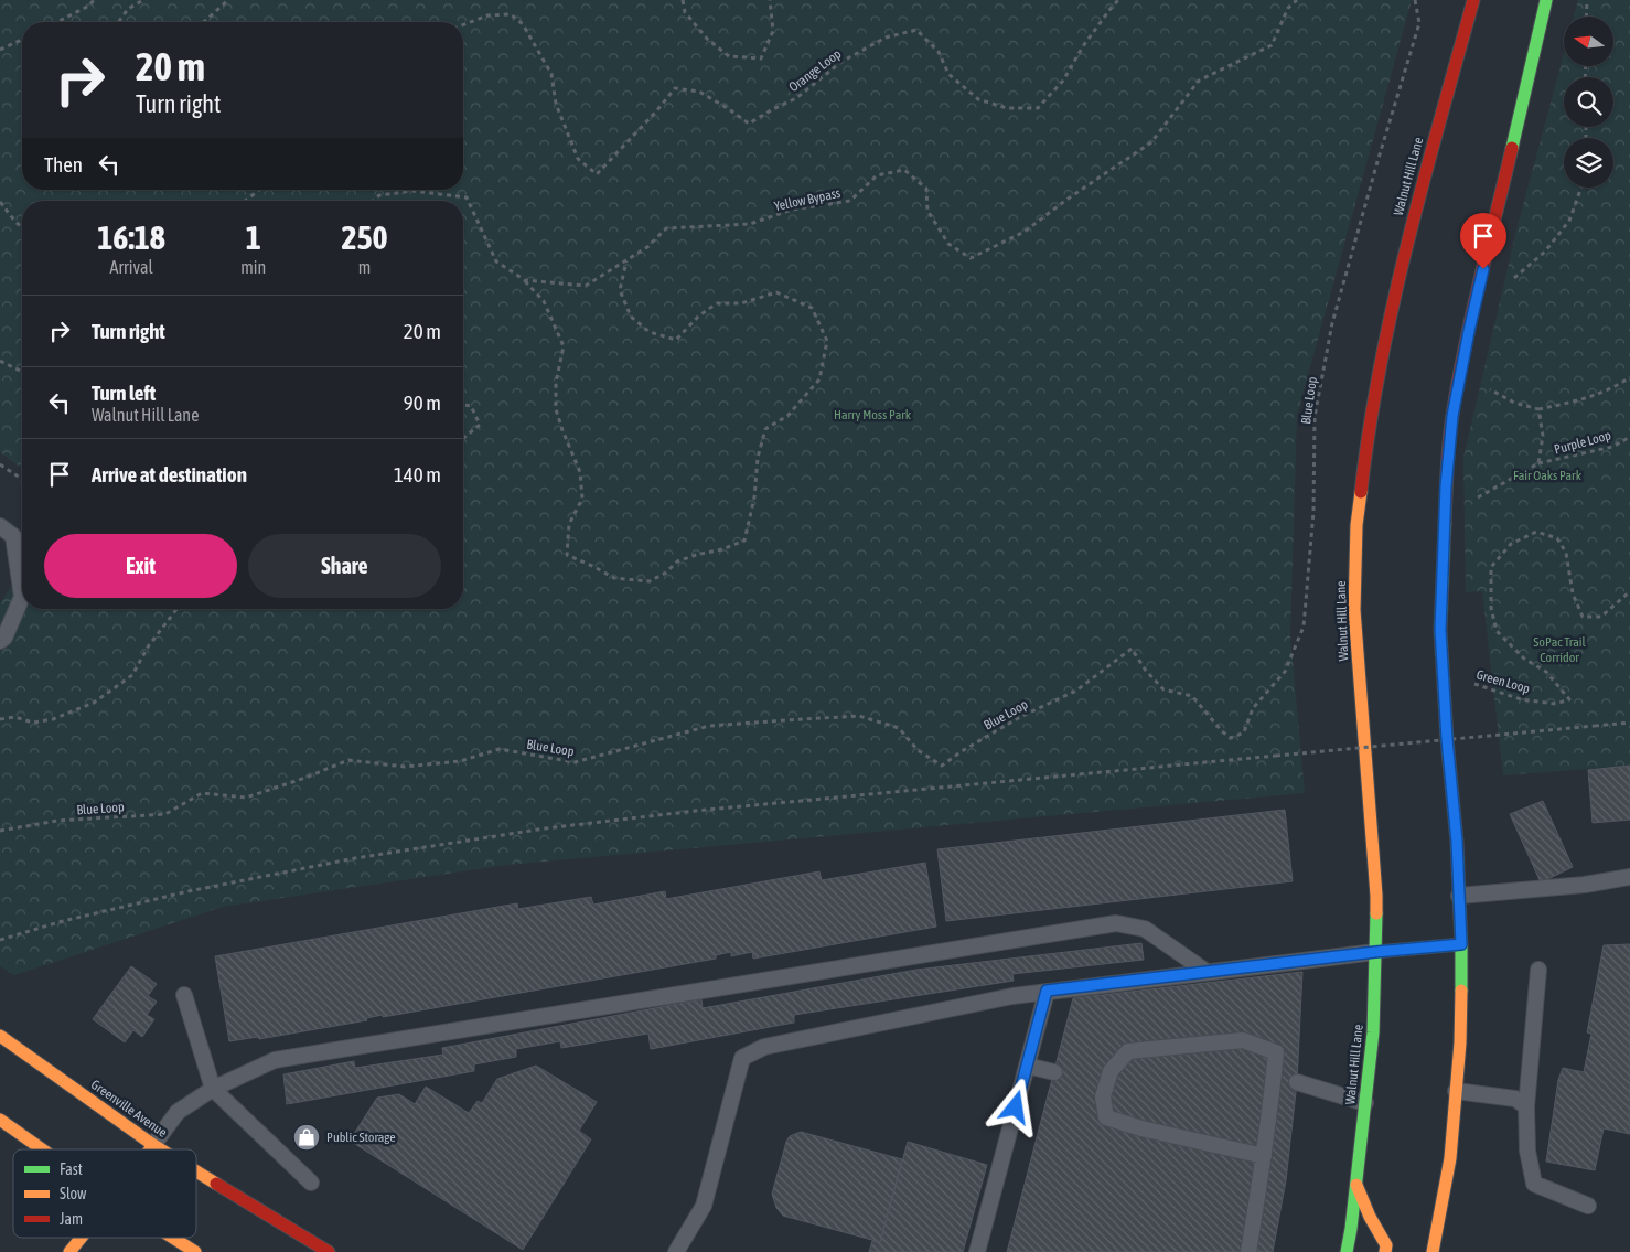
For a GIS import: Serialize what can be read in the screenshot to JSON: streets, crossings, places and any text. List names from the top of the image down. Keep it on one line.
{"streets":{"main road":["Walnut Hill Lane","Greenville Avenue"],"path":["Orange Loop","Yellow Bypass","Blue Loop","Purple Loop","Green Loop"]},"parks":["Harry Moss Park","Fair Oaks Park","SoPac Trail Corridor"],"places":{"shop":["Public Storage"]},"legend":["Fast","Slow","Jam"],"north":"left","page":{"turn":["20 m","Turn right"],"then":"Then","eta":["16:18","Arrival","1","min","250","m"],"list":[{"name":"Turn right","value":"20 m"},{"name":"Turn left","note":"Walnut Hill Lane","value":"90 m"},{"name":"Arrive at destination","value":"140 m"}],"buttons":["Exit","Share"]}}
